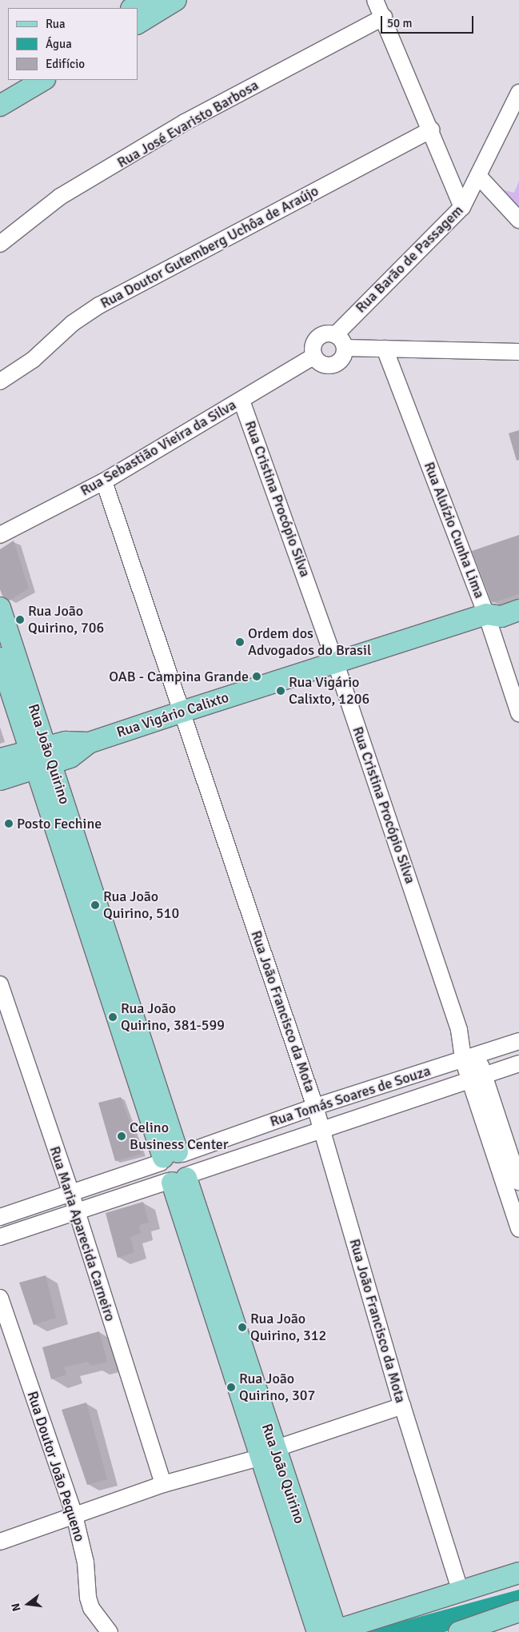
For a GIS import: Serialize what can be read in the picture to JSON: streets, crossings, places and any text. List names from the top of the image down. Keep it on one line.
{"streets":{"main road":["Rua Vigário Calixto","Rua João Quirino"],"street":["Rua José Evaristo Barbosa","Rua Doutor Gutemberg Uchôa de Araújo","Rua Barão de Passagem","Rua Sebastião Vieira da Silva","Rua Cristina Procópio Silva","Rua Aluízio Cunha Lima","Rua João Francisco da Mota","Rua Tomás Soares de Souza","Rua Maria Aparecida Carneiro","Rua Doutor João Pequeno"]},"crossings":[["Rua Barão de Passagem","Rua Sebastião Vieira da Silva"],["Rua Sebastião Vieira da Silva","Rua Cristina Procópio Silva"],["Rua Sebastião Vieira da Silva","Rua João Francisco da Mota"],["Rua Cristina Procópio Silva","Rua Vigário Calixto"],["Rua Cristina Procópio Silva","Rua Tomás Soares de Souza"],["Rua Aluízio Cunha Lima","Rua Vigário Calixto"],["Rua Vigário Calixto","Rua João Quirino"],["Rua Vigário Calixto","Rua João Francisco da Mota"],["Rua João Quirino","Rua Tomás Soares de Souza"],["Rua João Francisco da Mota","Rua Tomás Soares de Souza"],["Rua Tomás Soares de Souza","Rua Maria Aparecida Carneiro"]],"places":["Rua João Quirino, 706","Ordem dos Advogados do Brasil","OAB - Campina Grande","Rua Vigário Calixto, 1206","Posto Fechine","Rua João Quirino, 510","Rua João Quirino, 381-599","Celino Business Center","Rua João Quirino, 312","Rua João Quirino, 307"],"legend":["Rua","Água","Edifício"],"scale_bar":"50 m","north":"left"}
